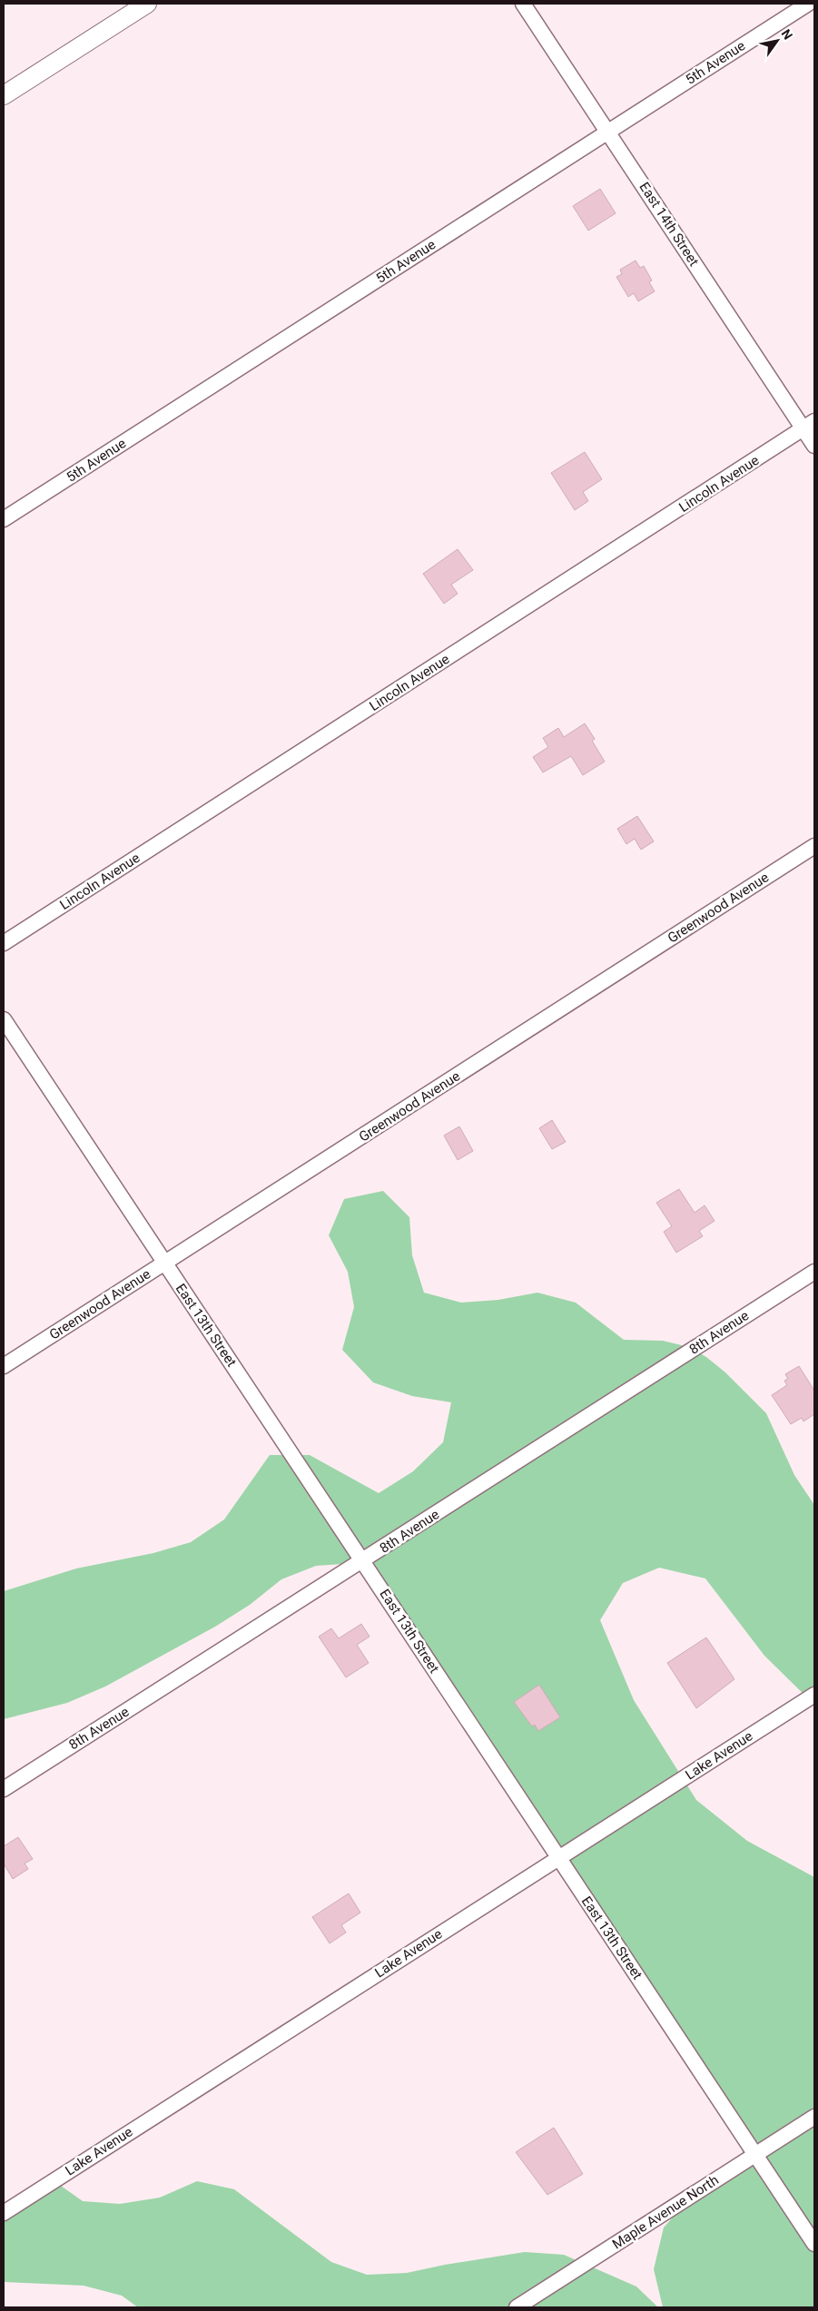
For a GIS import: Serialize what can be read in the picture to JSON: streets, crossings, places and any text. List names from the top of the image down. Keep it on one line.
{"streets":{"street":["5th Avenue","East 14th Street","Lincoln Avenue","Greenwood Avenue","East 13th Street","8th Avenue","Lake Avenue","Maple Avenue North"]},"crossings":[["5th Avenue","East 14th Street"],["East 14th Street","Lincoln Avenue"],["Greenwood Avenue","East 13th Street"],["East 13th Street","8th Avenue"],["East 13th Street","Lake Avenue"],["East 13th Street","Maple Avenue North"]],"north":"top right"}
